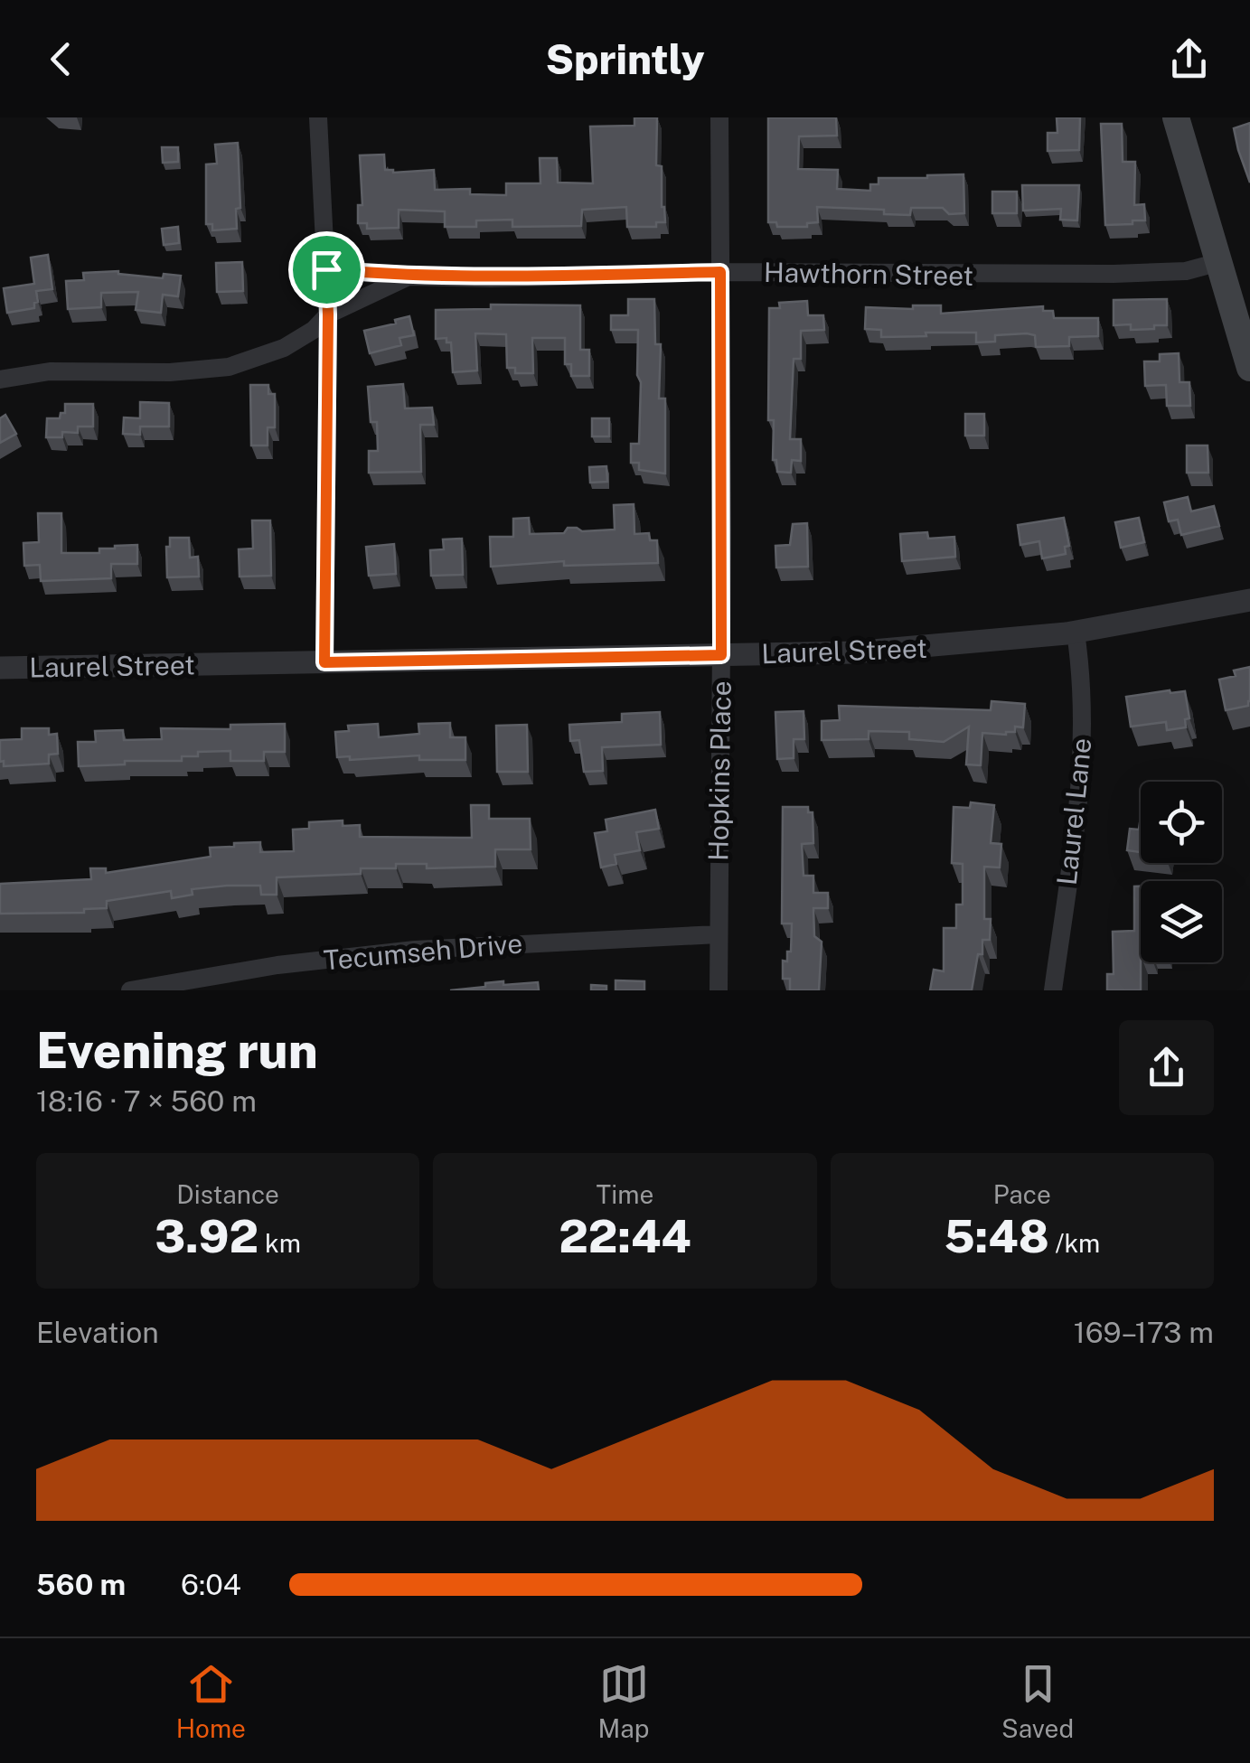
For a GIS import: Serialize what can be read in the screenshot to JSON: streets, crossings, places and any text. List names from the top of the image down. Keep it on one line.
{"streets":{"street":["Hawthorn Street","Laurel Street","Hopkins Place","Laurel Lane","Tecumseh Drive"]},"crossings":[["Hawthorn Street","Hopkins Place"],["Laurel Street","Hopkins Place"],["Laurel Street","Laurel Lane"],["Hopkins Place","Tecumseh Drive"]],"page":{"header":"Sprintly","heading":["Evening run","18:16 · 7 × 560 m"],"stats":[["Distance","3.92 km"],["Time","22:44"],["Pace","5:48 /km"]],"chart":["Elevation","169–173 m"],"list":[{"name":"560 m","note":"6:04"}],"tabs":["Home","Map","Saved"]}}
